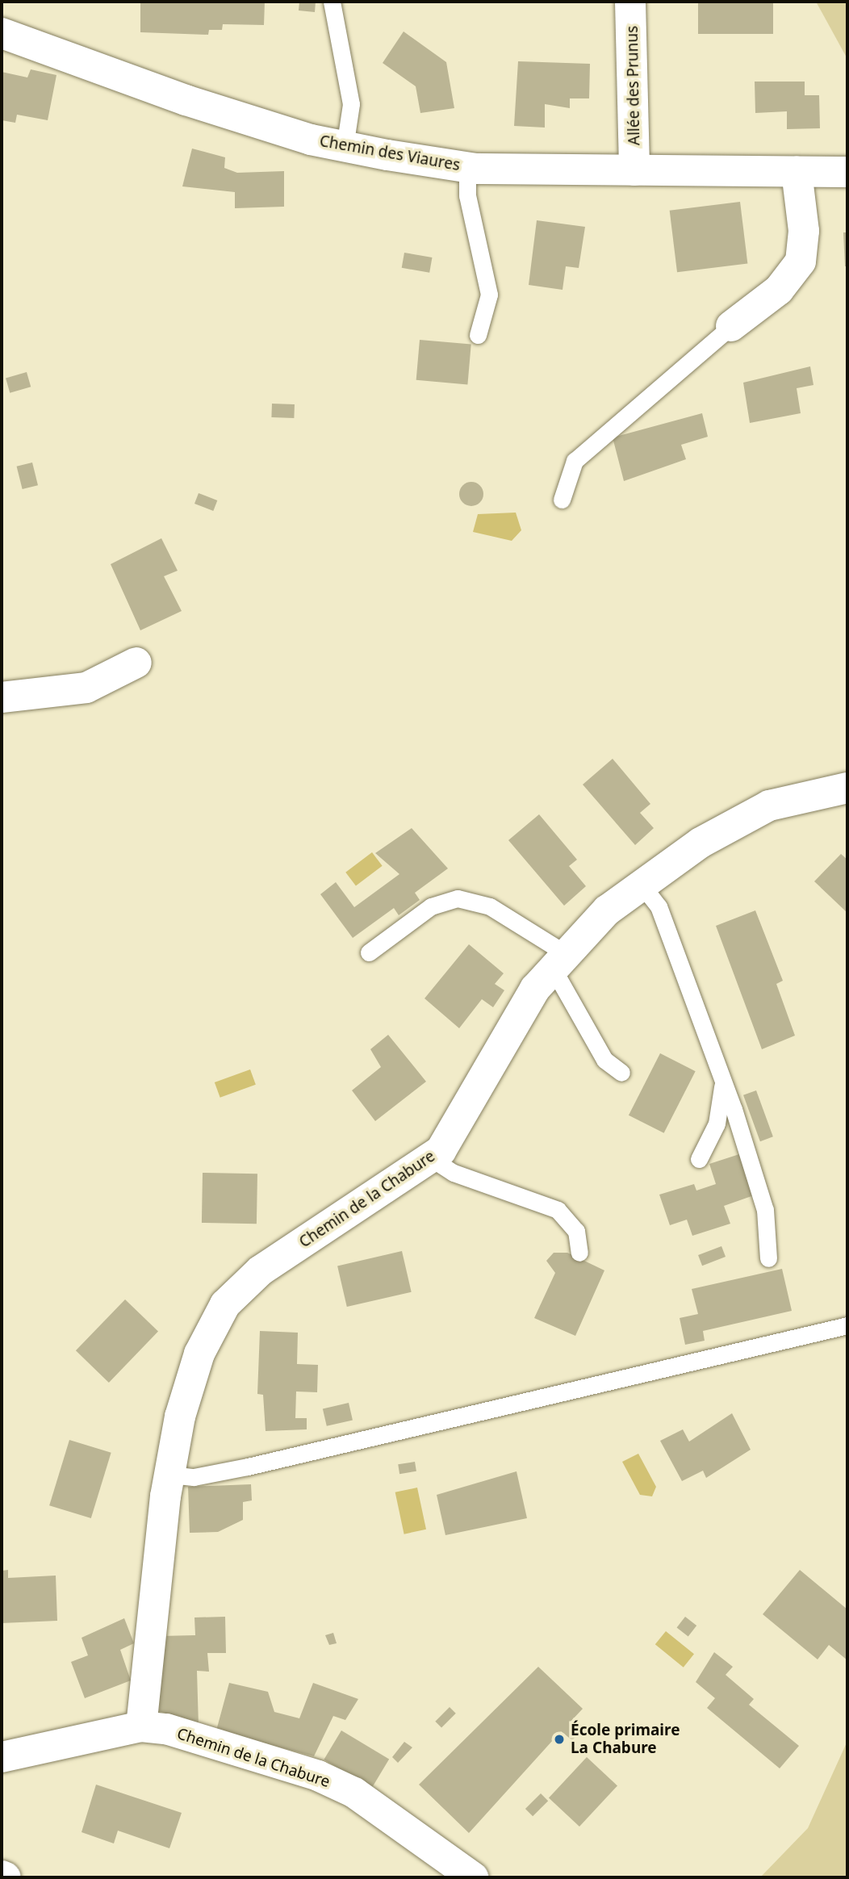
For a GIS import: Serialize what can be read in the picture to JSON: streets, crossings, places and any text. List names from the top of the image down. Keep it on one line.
{"streets":{"street":["Allée des Prunus","Chemin des Viaures","Chemin de la Chabure"]},"crossings":[["Allée des Prunus","Chemin des Viaures"]],"places":["École primaire La Chabure"]}
